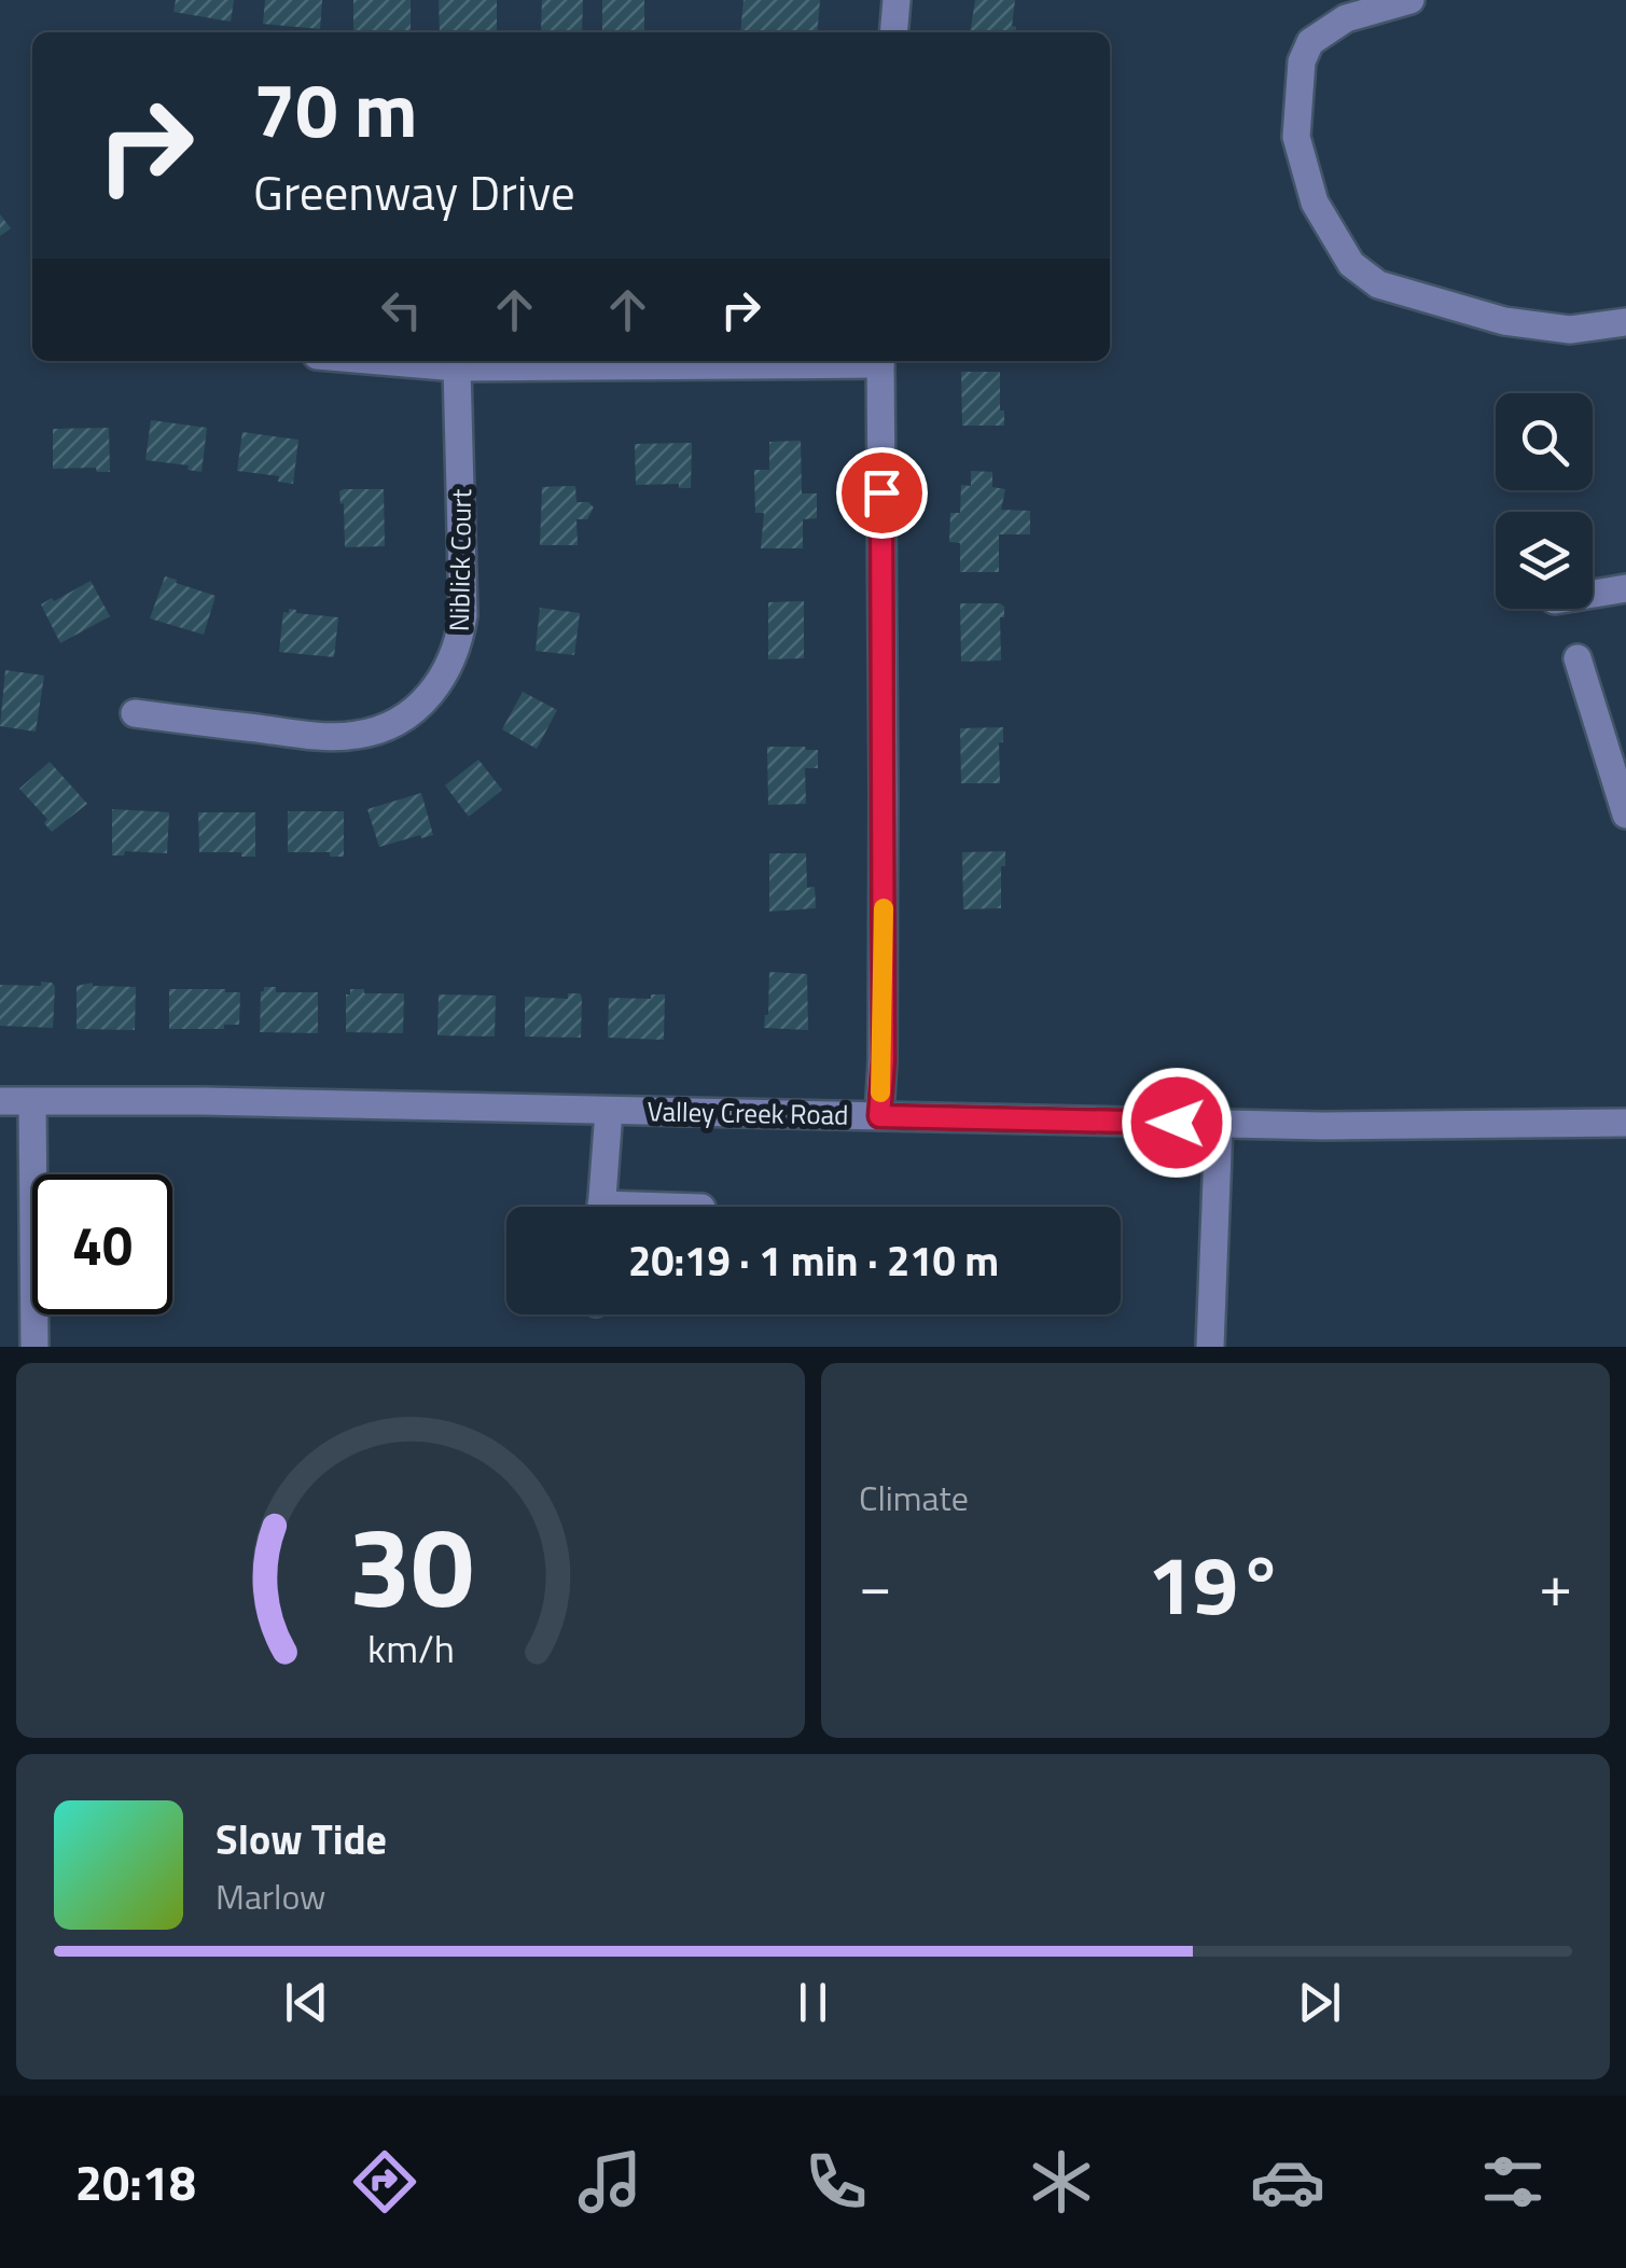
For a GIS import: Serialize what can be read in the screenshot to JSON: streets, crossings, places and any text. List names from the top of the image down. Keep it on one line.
{"streets":{"street":["Niblick Court","Valley Creek Road"]},"page":{"turn":["70 m","Greenway Drive"],"limit":"40","trip":"20:19 · 1 min · 210 m","tile":"Climate","heat":["−","19°","+"],"song":["Slow Tide","Marlow"],"tabs":"20:18","gauge":["30","km/h"]}}
